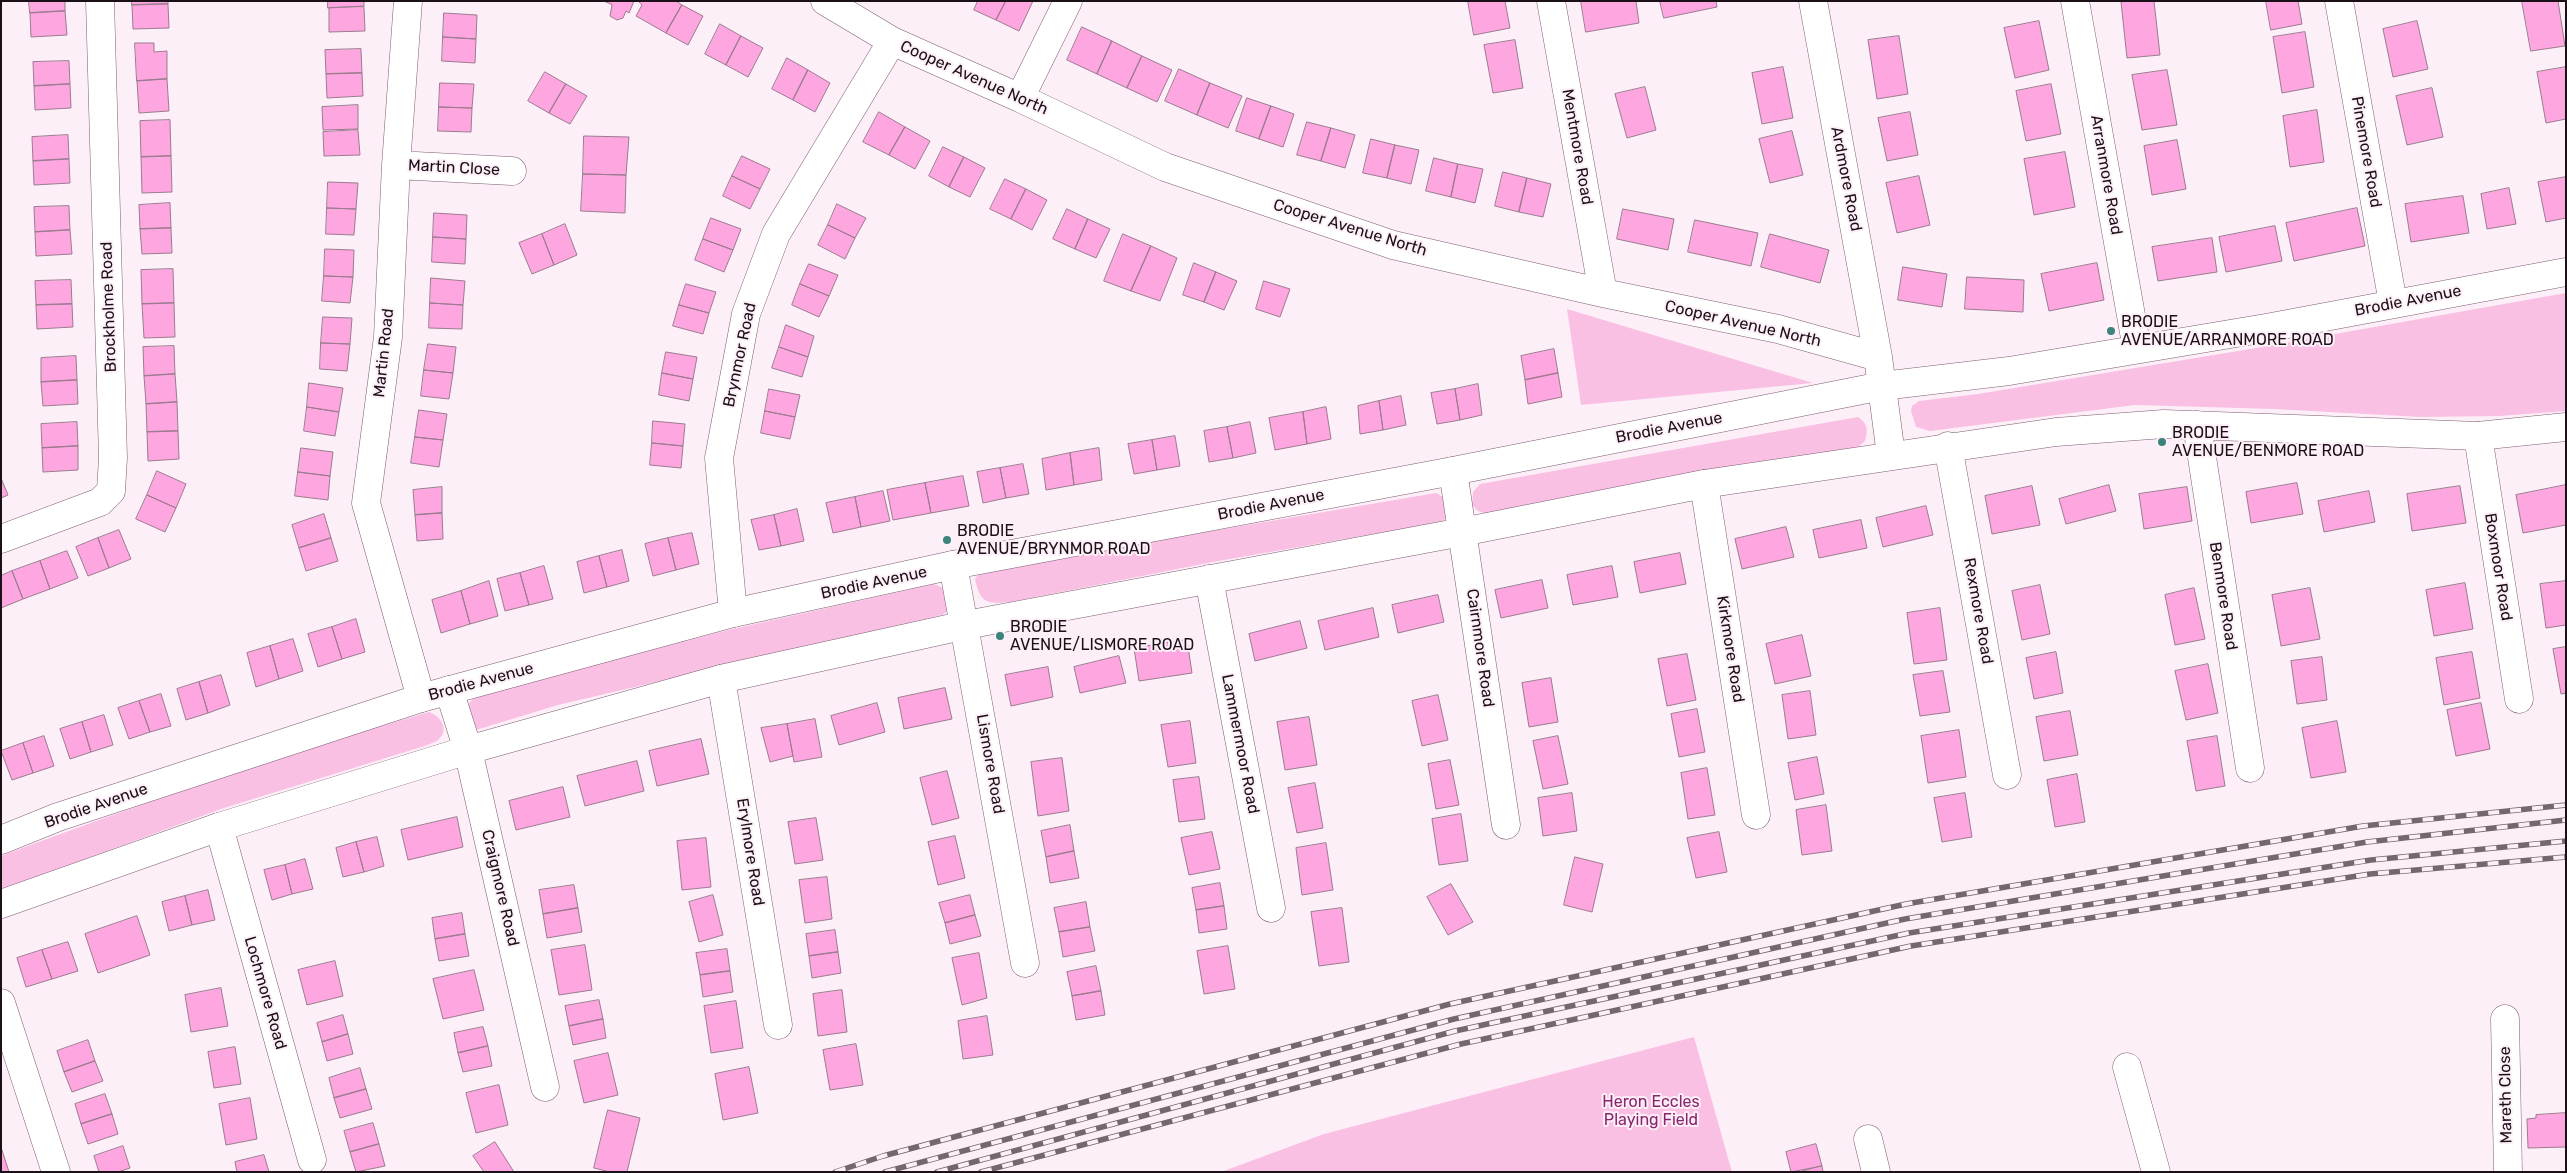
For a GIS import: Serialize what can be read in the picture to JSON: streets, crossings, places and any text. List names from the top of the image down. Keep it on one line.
{"streets":{"street":["Cooper Avenue North","Mentmore Road","Pinemore Road","Martin Close","Arranmore Road","Ardmore Road","Brodie Avenue","Brockholme Road","Martin Road","Brynmor Road","Boxmoor Road","Benmore Road","Rexmore Road","Cairnmore Road","Kirkmore Road","Lammermoor Road","Lismore Road","Erylmore Road","Craigmore Road","Lochmore Road","Mareth Close"]},"crossings":[["Cooper Avenue North","Mentmore Road"],["Cooper Avenue North","Ardmore Road"],["Cooper Avenue North","Brynmor Road"],["Pinemore Road","Brodie Avenue"],["Martin Close","Martin Road"],["Arranmore Road","Brodie Avenue"],["Brodie Avenue","Martin Road"],["Brodie Avenue","Brynmor Road"],["Brodie Avenue","Cairnmore Road"],["Brodie Avenue","Lismore Road"],["Brodie Avenue","Craigmore Road"]],"parks":["Heron Eccles Playing Field"],"places":["BRODIE AVENUE/ARRANMORE ROAD","BRODIE AVENUE/BENMORE ROAD","BRODIE AVENUE/BRYNMOR ROAD","BRODIE AVENUE/LISMORE ROAD"]}
